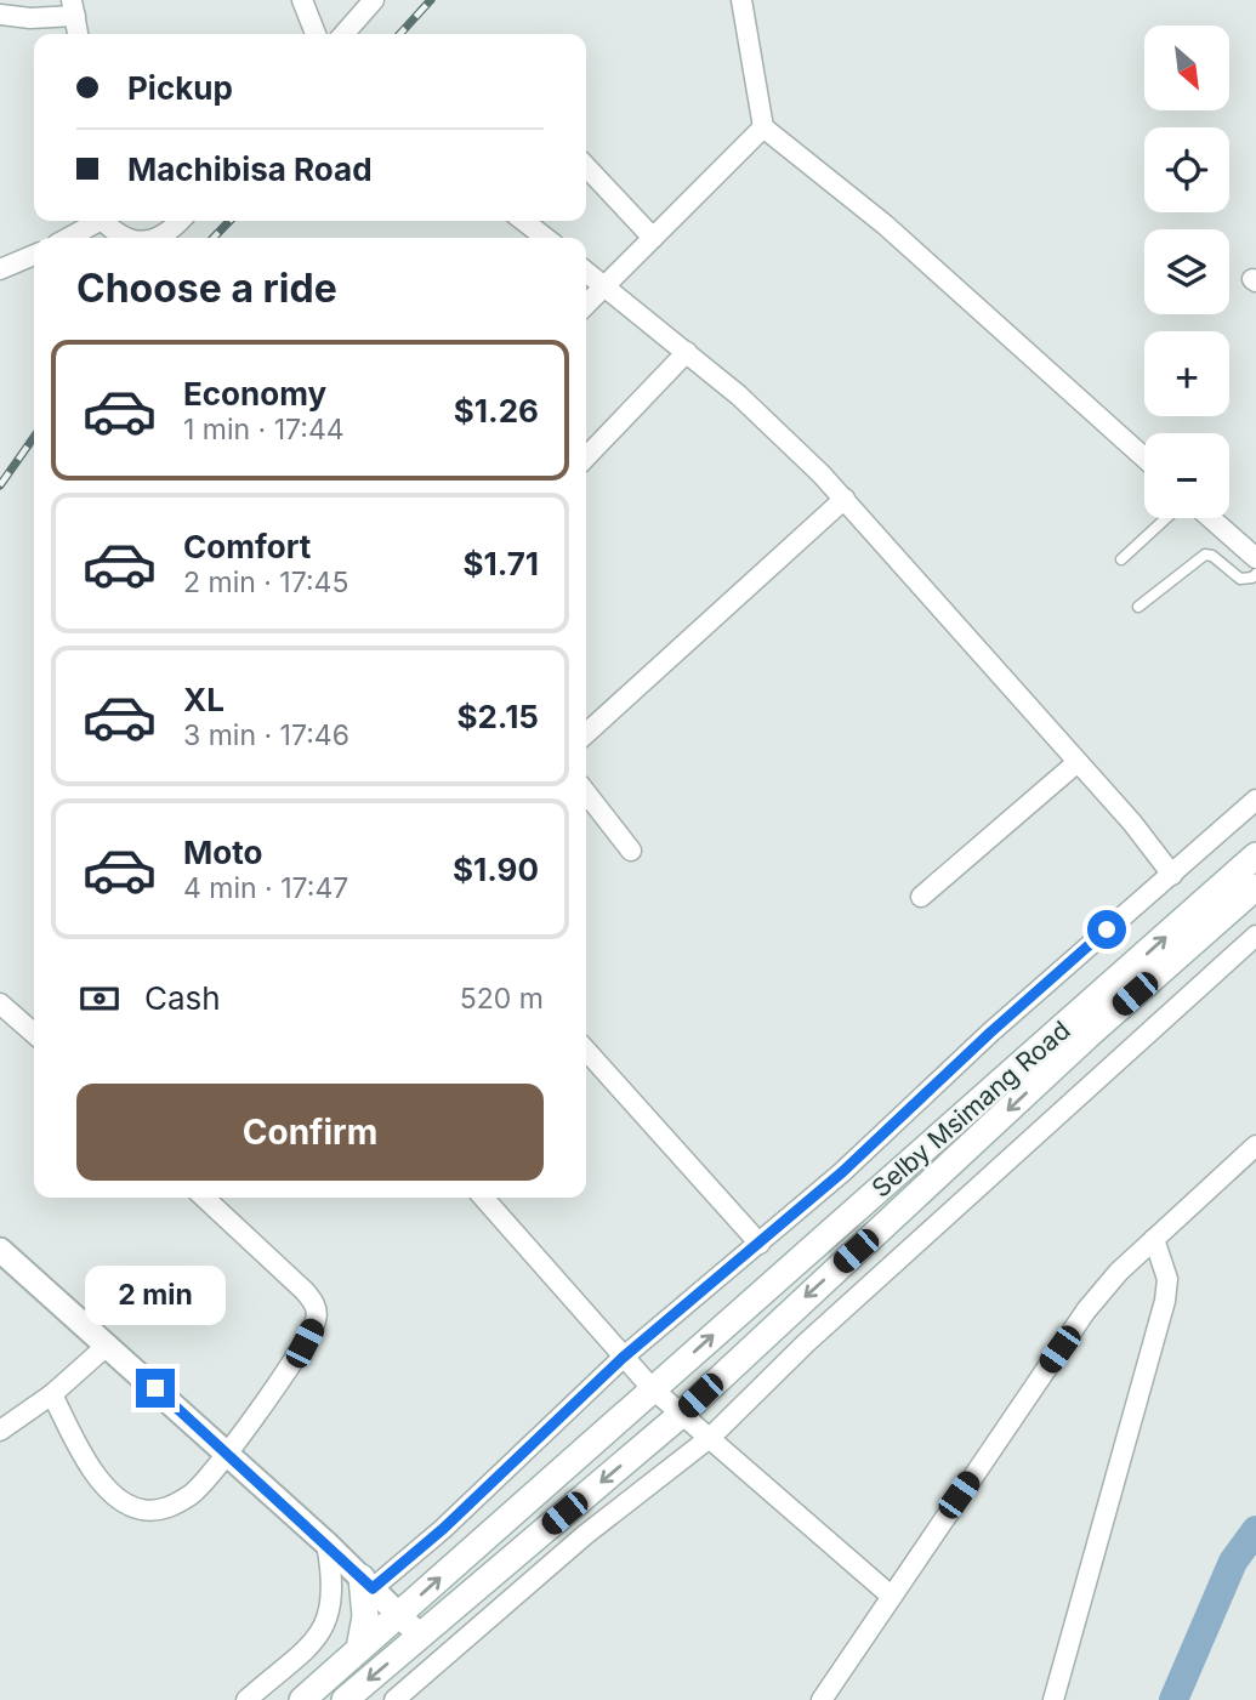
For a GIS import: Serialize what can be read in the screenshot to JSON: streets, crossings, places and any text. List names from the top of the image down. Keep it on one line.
{"streets":{"main road":["Selby Msimang Road"]},"north":"bottom right","page":{"map_buttons":["+","−"],"banner":["Pickup","Machibisa Road"],"heading":"Choose a ride","list":[{"name":"Economy","note":"1 min · 17:44","value":"$1.26"},{"name":"Comfort","note":"2 min · 17:45","value":"$1.71"},{"name":"XL","note":"3 min · 17:46","value":"$2.15"},{"name":"Moto","note":"4 min · 17:47","value":"$1.90"}],"pay":["Cash","520 m"],"buttons":"Confirm","bubble":"2 min"}}
